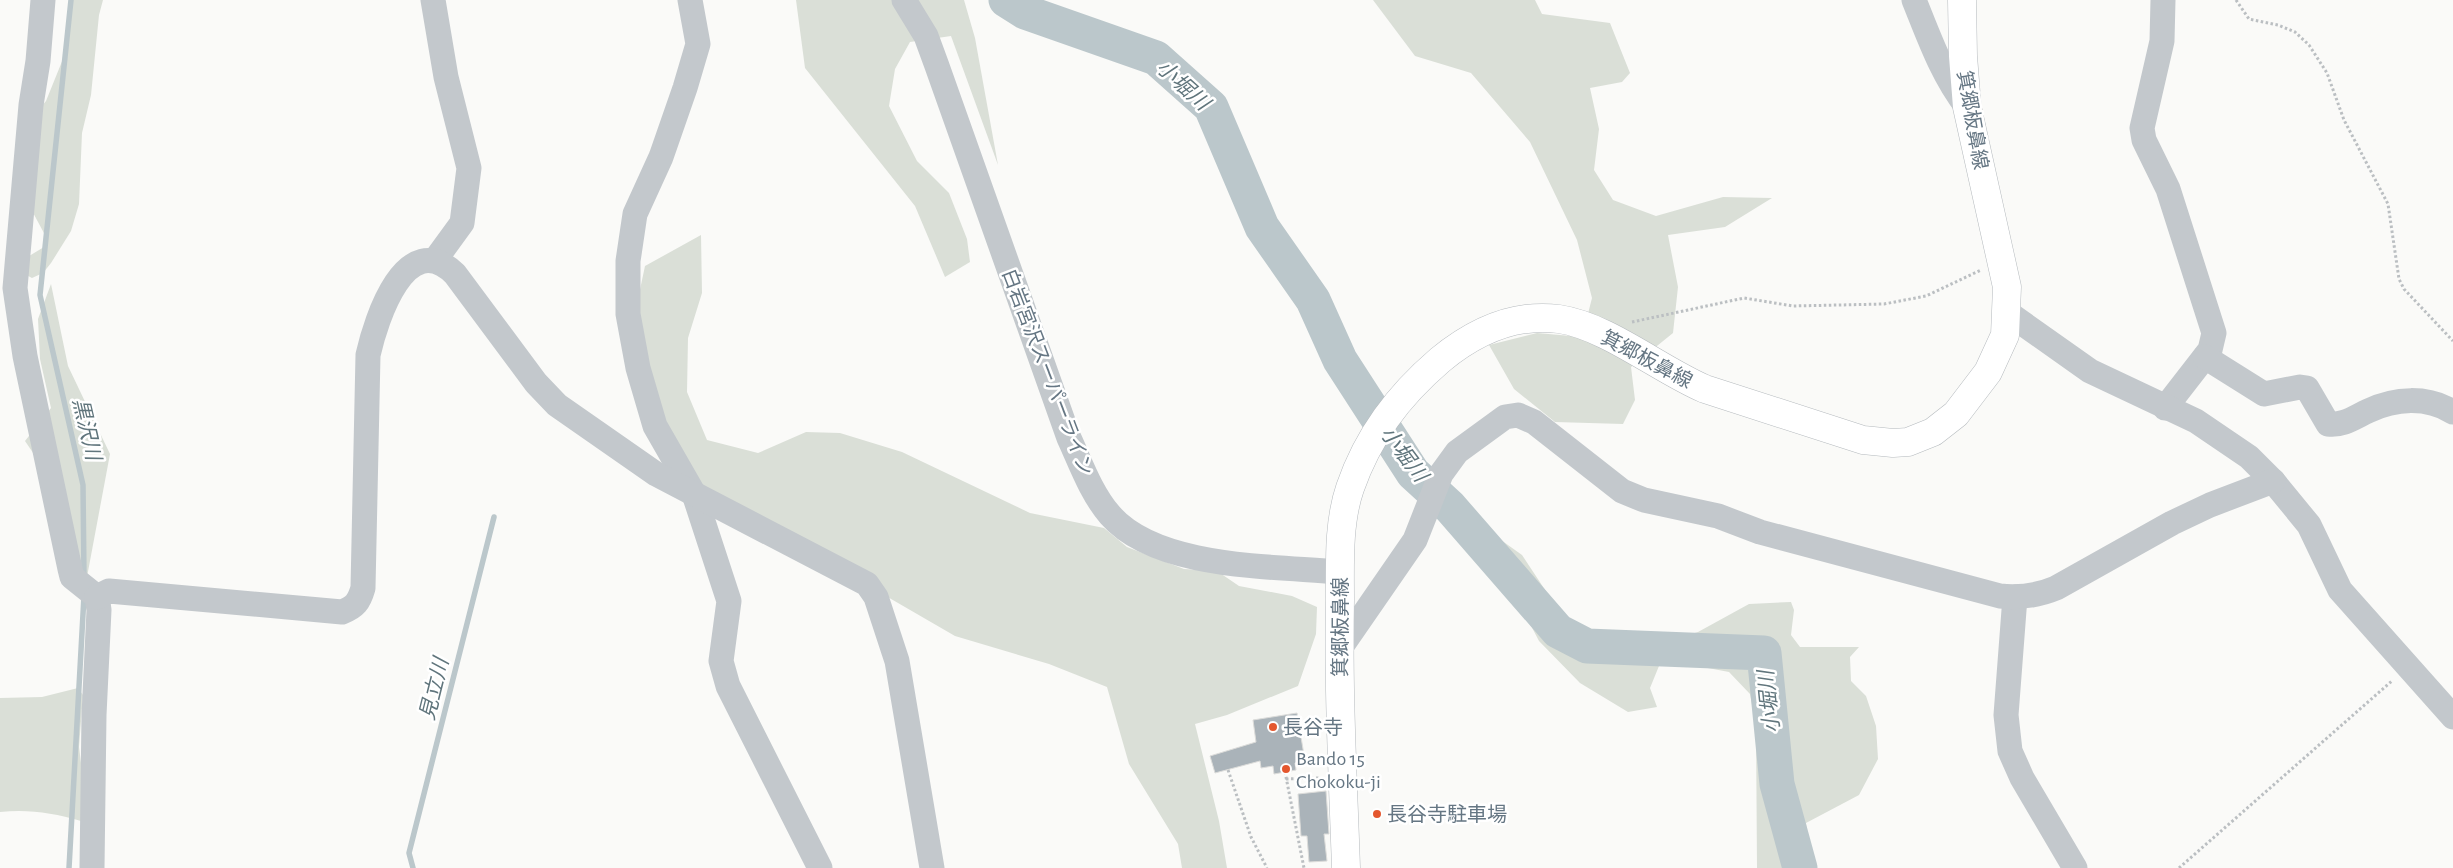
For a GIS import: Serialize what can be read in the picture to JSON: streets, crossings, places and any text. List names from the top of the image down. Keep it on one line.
{"streets":{"main road":["箕郷板鼻線"],"street":["白岩宮沢スーパーライン"]},"crossings":[["箕郷板鼻線","白岩宮沢スーパーライン"]],"water":["小堀川","黒沢川","見立川"],"places":["長谷寺","Bando 15 Chokoku-ji","長谷寺駐車場"]}
